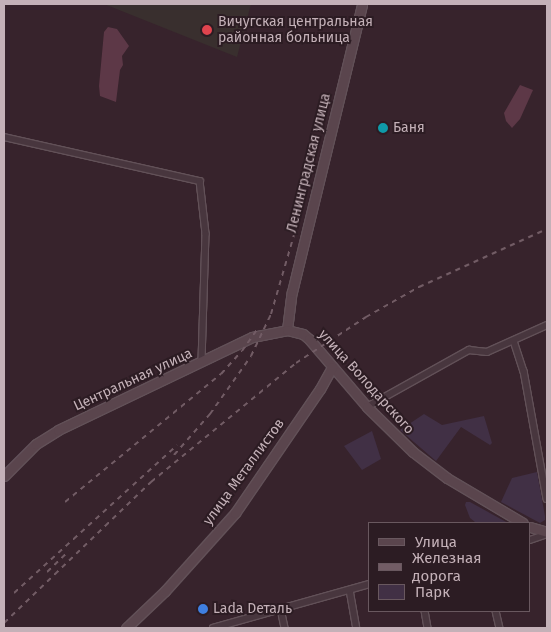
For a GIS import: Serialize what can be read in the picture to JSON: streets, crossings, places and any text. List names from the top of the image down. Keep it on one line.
{"streets":{"main road":["Ленинградская улица","Центральная улица","улица Володарского","улица Металлистов"]},"crossings":[["Ленинградская улица","Центральная улица"],["Ленинградская улица","улица Володарского"],["Центральная улица","улица Володарского"],["улица Володарского","улица Металлистов"]],"places":["Вичугская центральная районная больница","Баня","Lada Dеталь"],"legend":["Улица","Железная дорога","Парк"]}
